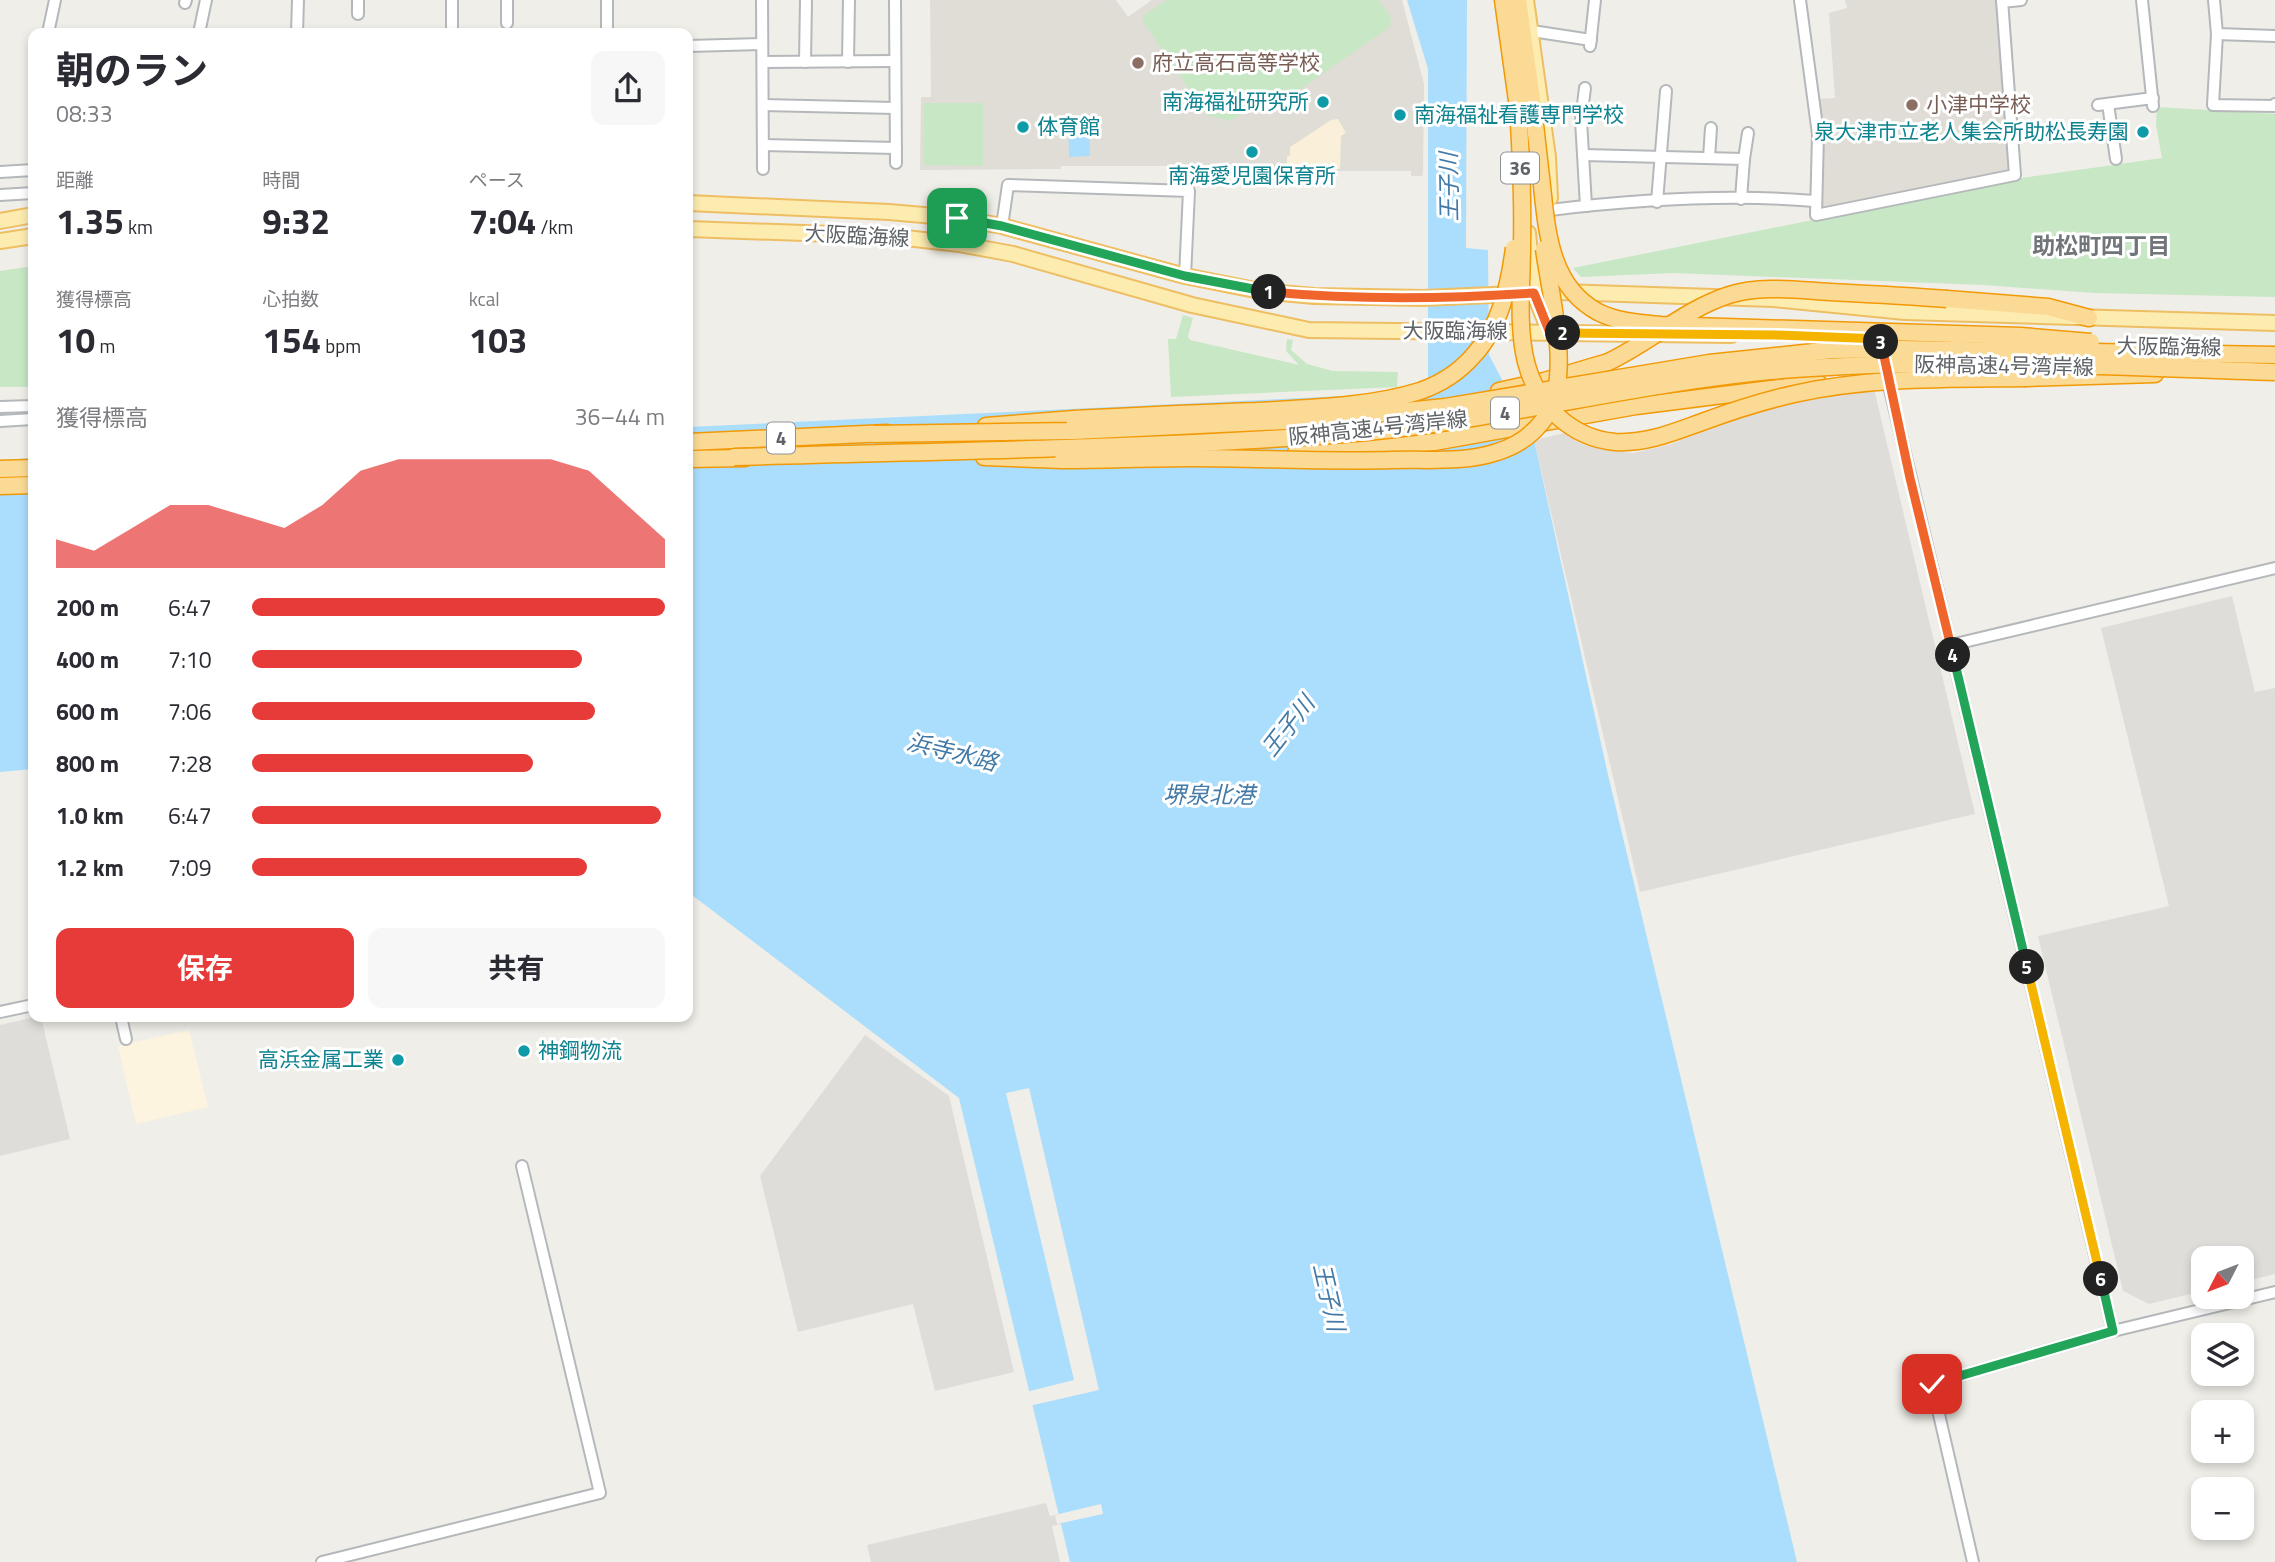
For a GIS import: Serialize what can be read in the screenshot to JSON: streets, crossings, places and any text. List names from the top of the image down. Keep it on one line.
{"streets":{"highway":["阪神高速4号湾岸線","4"],"main road":["36","大阪臨海線"]},"crossings":[["36","大阪臨海線"],["大阪臨海線","阪神高速4号湾岸線"]],"districts":["助松町四丁目"],"water":["王子川","浜寺水路","堺泉北港"],"places":["府立高石高等学校","南海福祉研究所","小津中学校","南海福祉看護専門学校","体育館","泉大津市立老人集会所助松長寿園","南海愛児園保育所","神鋼物流","高浜金属工業"],"north":"bottom left","page":{"heading":["朝のラン","08:33"],"stats":[["距離","1.35 km"],["時間","9:32"],["ペース","7:04 /km"],["獲得標高","10 m"],["心拍数","154 bpm"],["kcal","103"]],"pins":["1","2","3","4","5","6"],"chart":["獲得標高","36–44 m"],"list":[{"name":"200 m","note":"6:47"},{"name":"400 m","note":"7:10"},{"name":"600 m","note":"7:06"},{"name":"800 m","note":"7:28"},{"name":"1.0 km","note":"6:47"},{"name":"1.2 km","note":"7:09"}],"buttons":["保存","共有"],"map_buttons":["+","−"]}}
